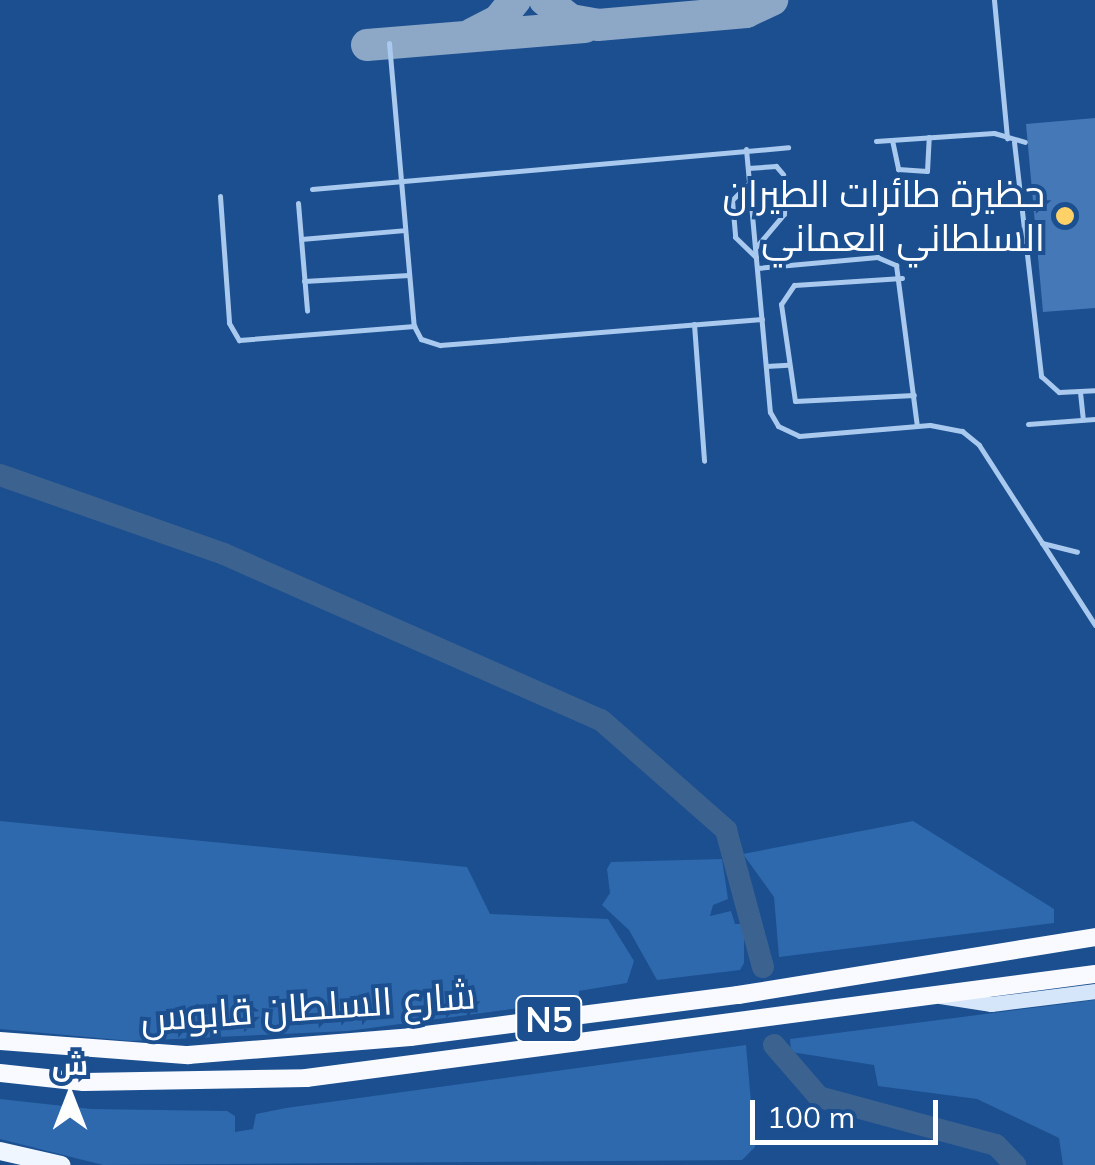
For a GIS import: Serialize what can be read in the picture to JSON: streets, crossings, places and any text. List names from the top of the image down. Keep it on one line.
{"streets":{"highway":["شارع السلطان قابوس","N5"]},"places":["حظيرة طائرات الطيران السلطاني العماني"],"scale_bar":"100 m","north":"top"}
